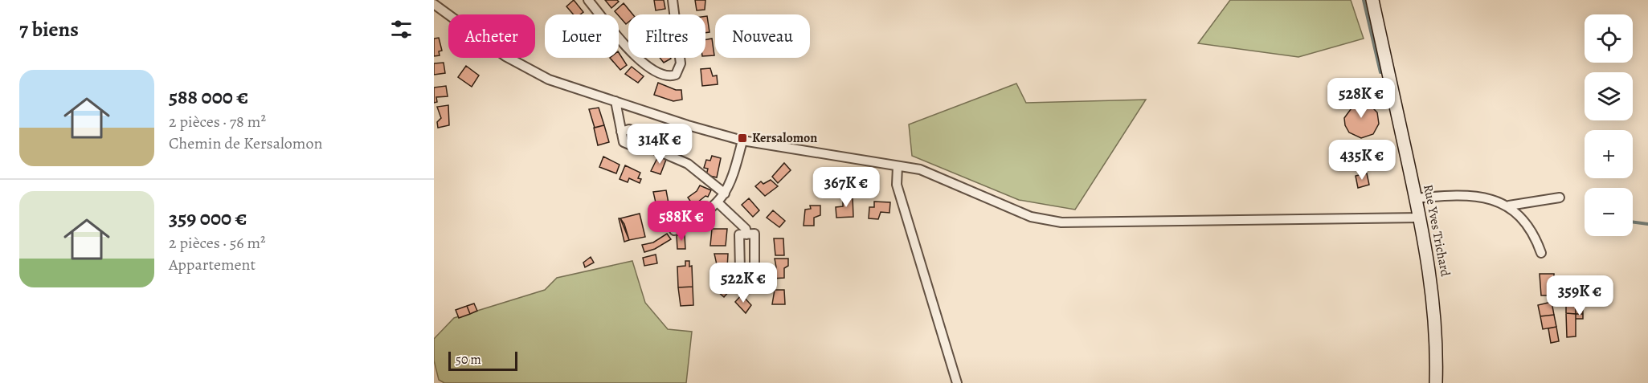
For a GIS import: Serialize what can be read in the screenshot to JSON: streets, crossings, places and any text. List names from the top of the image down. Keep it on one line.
{"streets":{"main road":["Rue Yves Trichard"]},"places":{"transit":["Kersalomon"]},"scale_bar":"50 m","page":{"heading":"7 biens","map_buttons":["+","−"],"chip":["Acheter","Louer","Filtres","Nouveau"],"list":[{"name":"588 000 €","note":"2 pièces · 78 m² · Chemin de Kersalomon"},{"name":"359 000 €","note":"2 pièces · 56 m² · Appartement"}],"price":["528K €","314K €","435K €","367K €","588K €","522K €","359K €"],"scale":"50 m"}}
